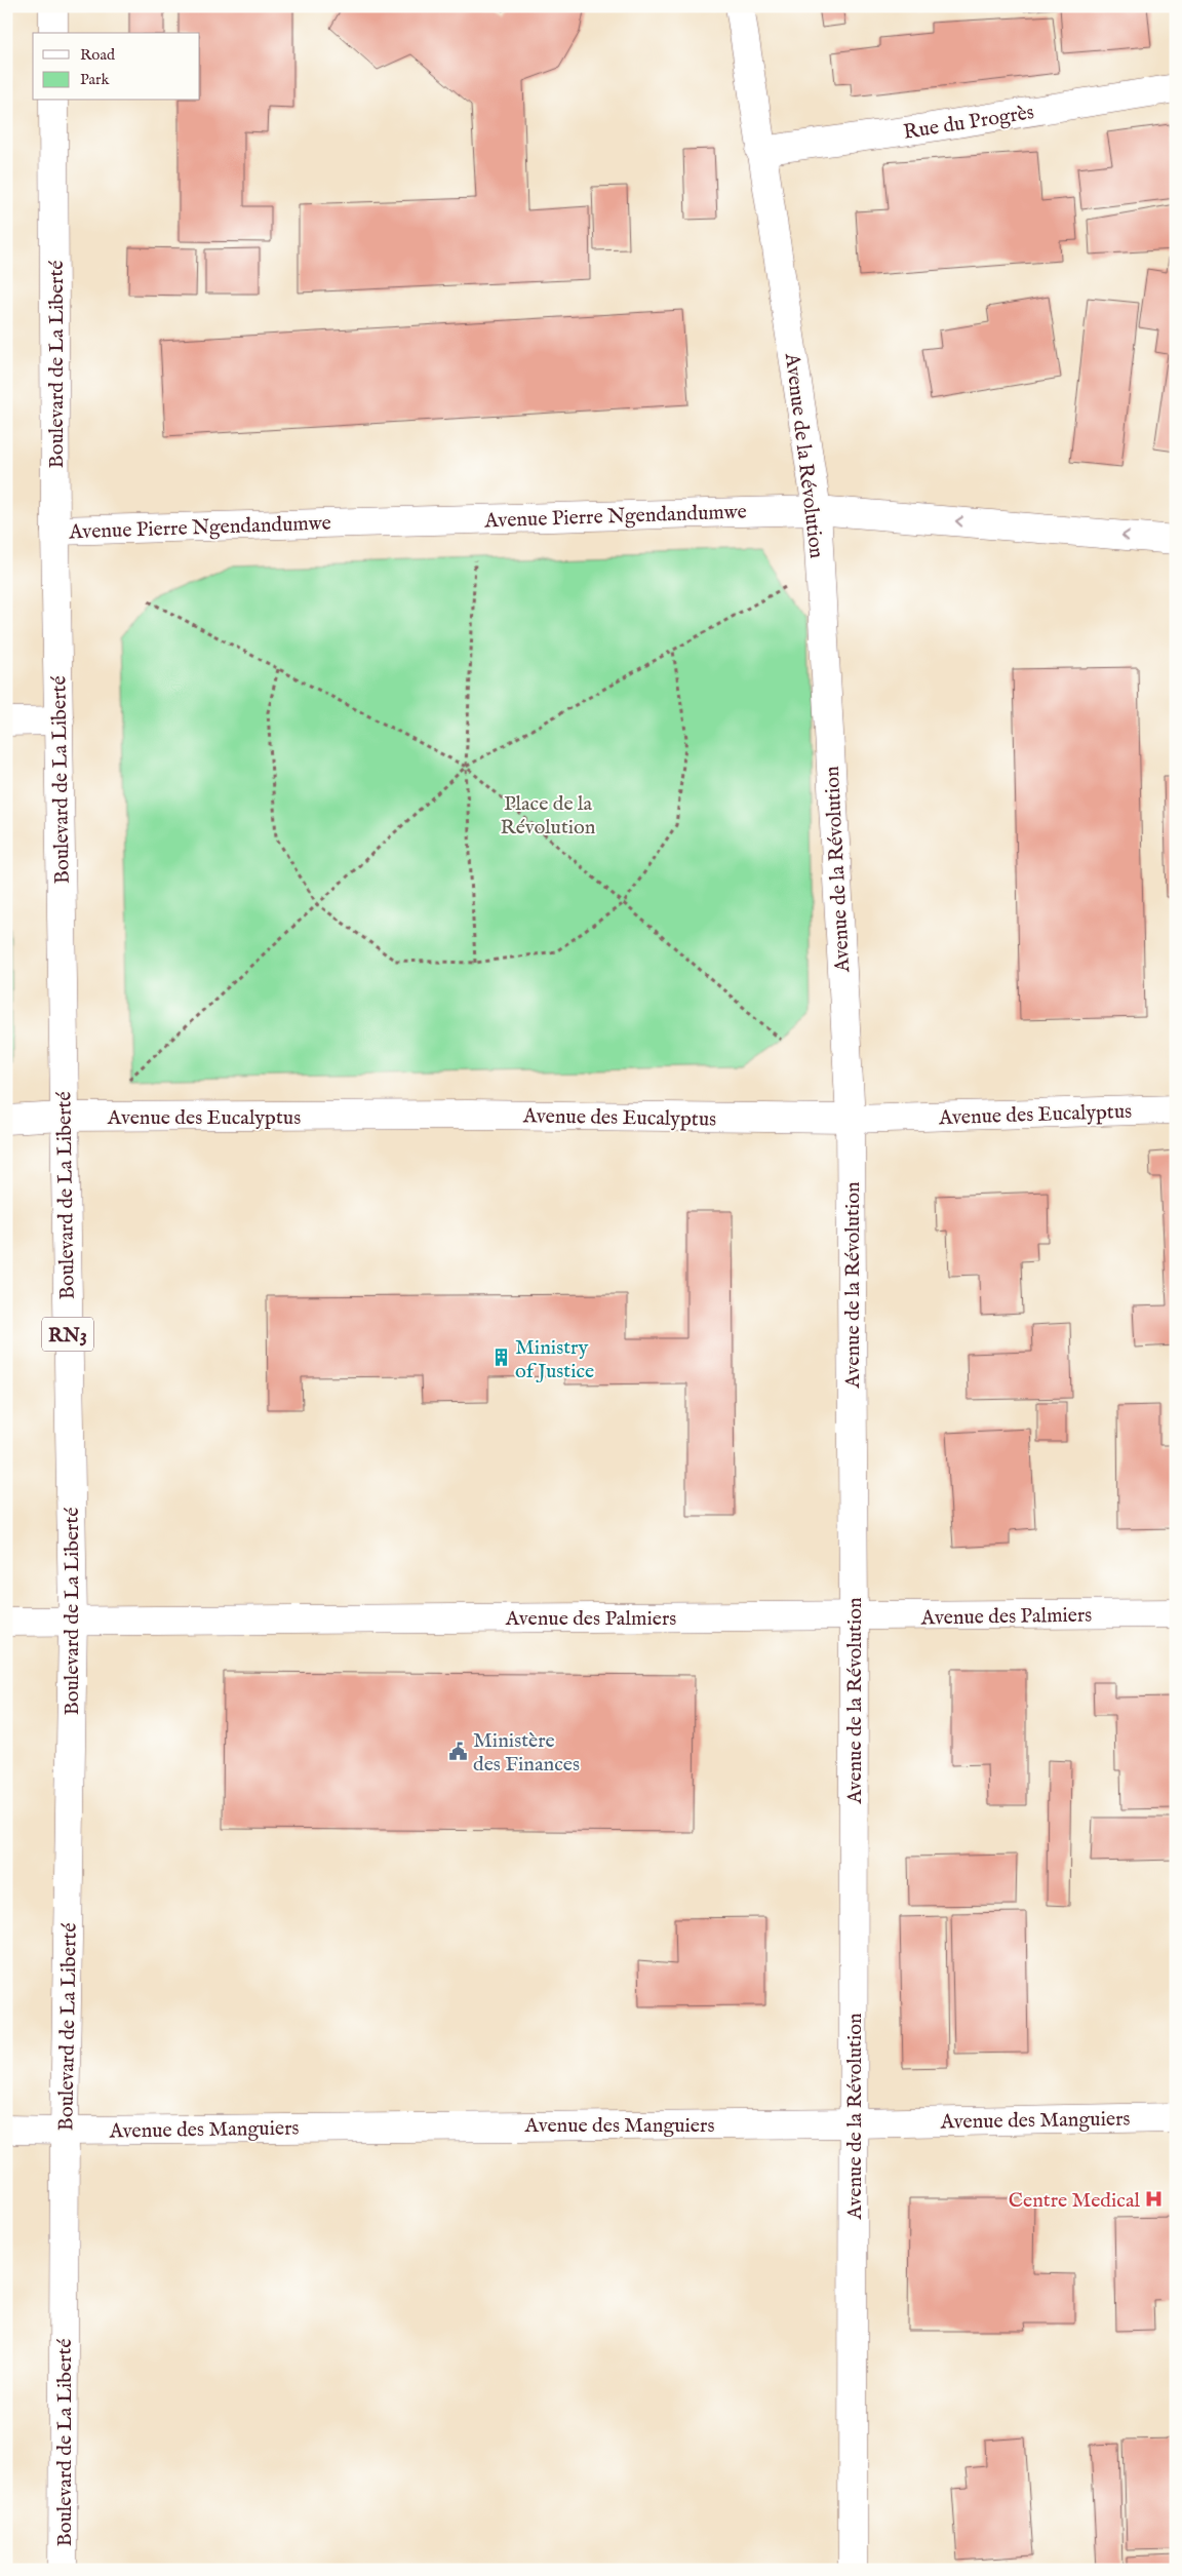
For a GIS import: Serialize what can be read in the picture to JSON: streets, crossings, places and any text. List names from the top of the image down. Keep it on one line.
{"streets":{"main road":["Rue du Progrès","Boulevard de La Liberté","Avenue de la Révolution","Avenue Pierre Ngendandumwe","Avenue des Eucalyptus","RN3","Avenue des Palmiers","Avenue des Manguiers"]},"crossings":[["Rue du Progrès","Avenue de la Révolution"],["Boulevard de La Liberté","Avenue Pierre Ngendandumwe"],["Boulevard de La Liberté","Avenue des Eucalyptus"],["Boulevard de La Liberté","Avenue des Palmiers"],["Boulevard de La Liberté","Avenue des Manguiers"],["Avenue de la Révolution","Avenue Pierre Ngendandumwe"],["Avenue de la Révolution","Avenue des Eucalyptus"],["Avenue de la Révolution","Avenue des Palmiers"],["Avenue de la Révolution","Avenue des Manguiers"]],"parks":["Place de la Révolution"],"places":{"building":["Ministry of Justice"],"public building":["Ministère des Finances"],"hospital":["Centre Medical"]},"legend":["Road","Park"]}
